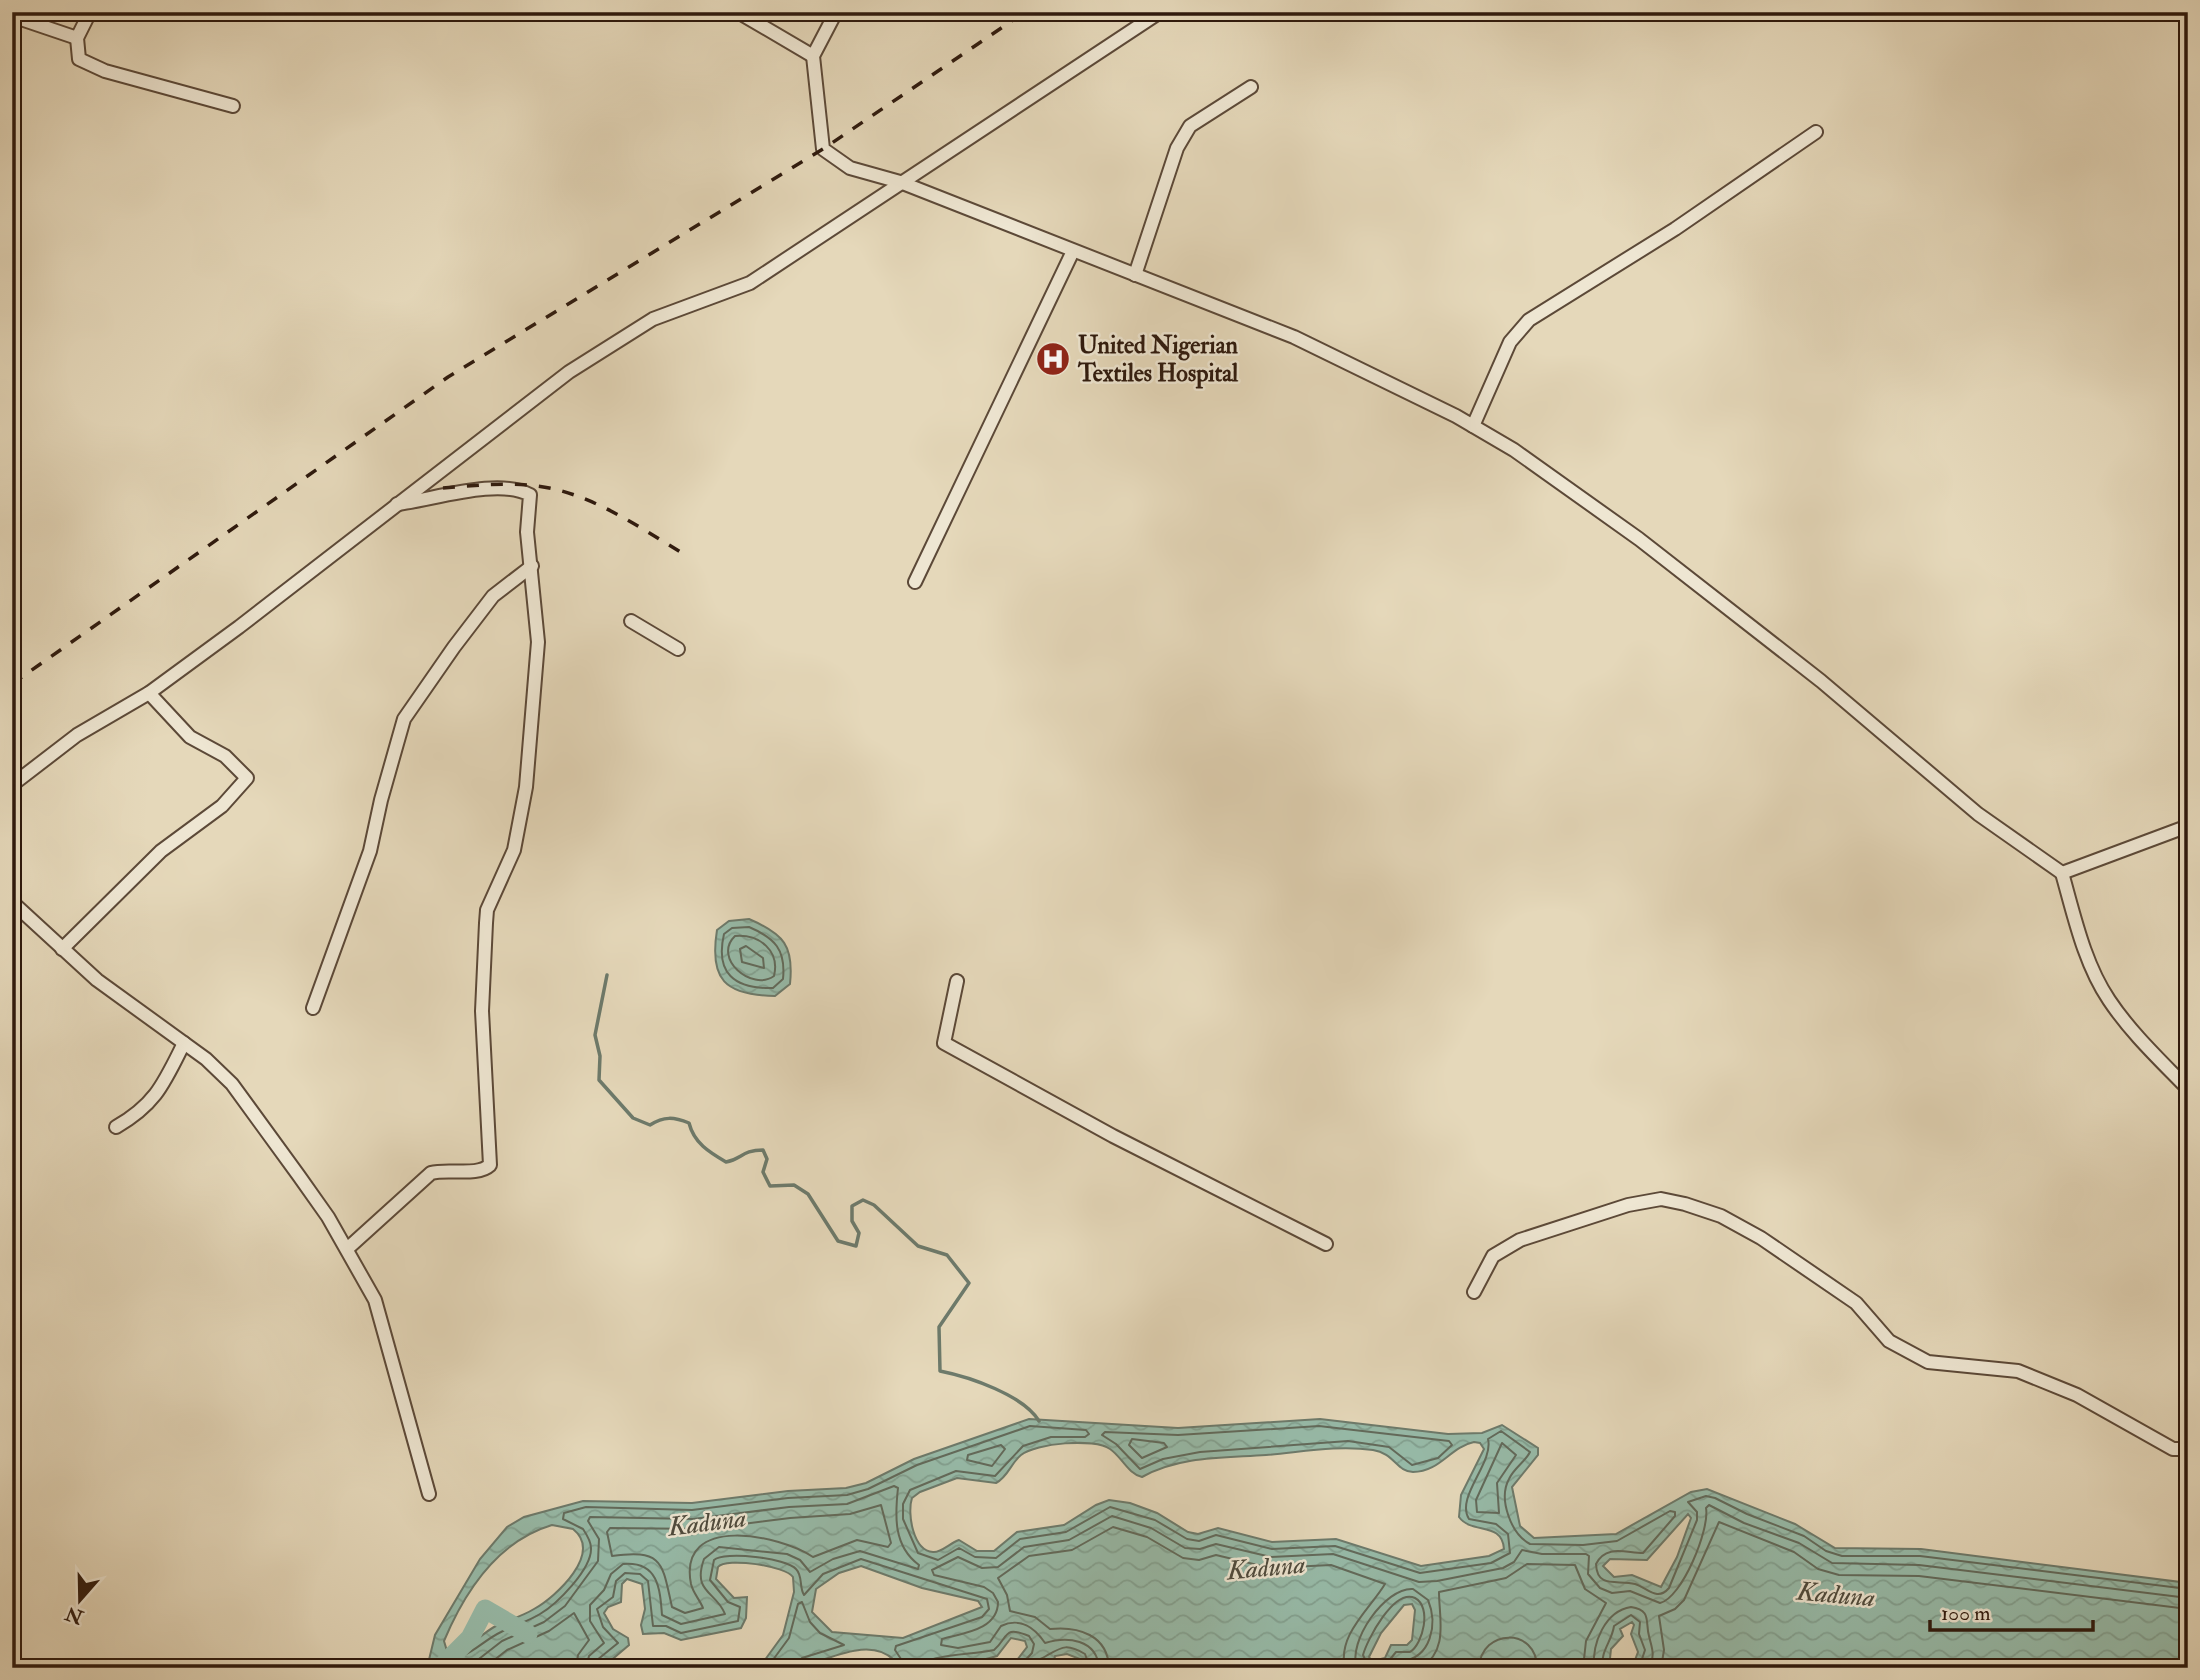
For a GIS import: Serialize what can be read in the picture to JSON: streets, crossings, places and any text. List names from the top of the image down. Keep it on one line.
{"water":["Kaduna"],"places":{"hospital":["United Nigerian Textiles Hospital"]},"scale_bar":"100 m","north":"bottom"}
